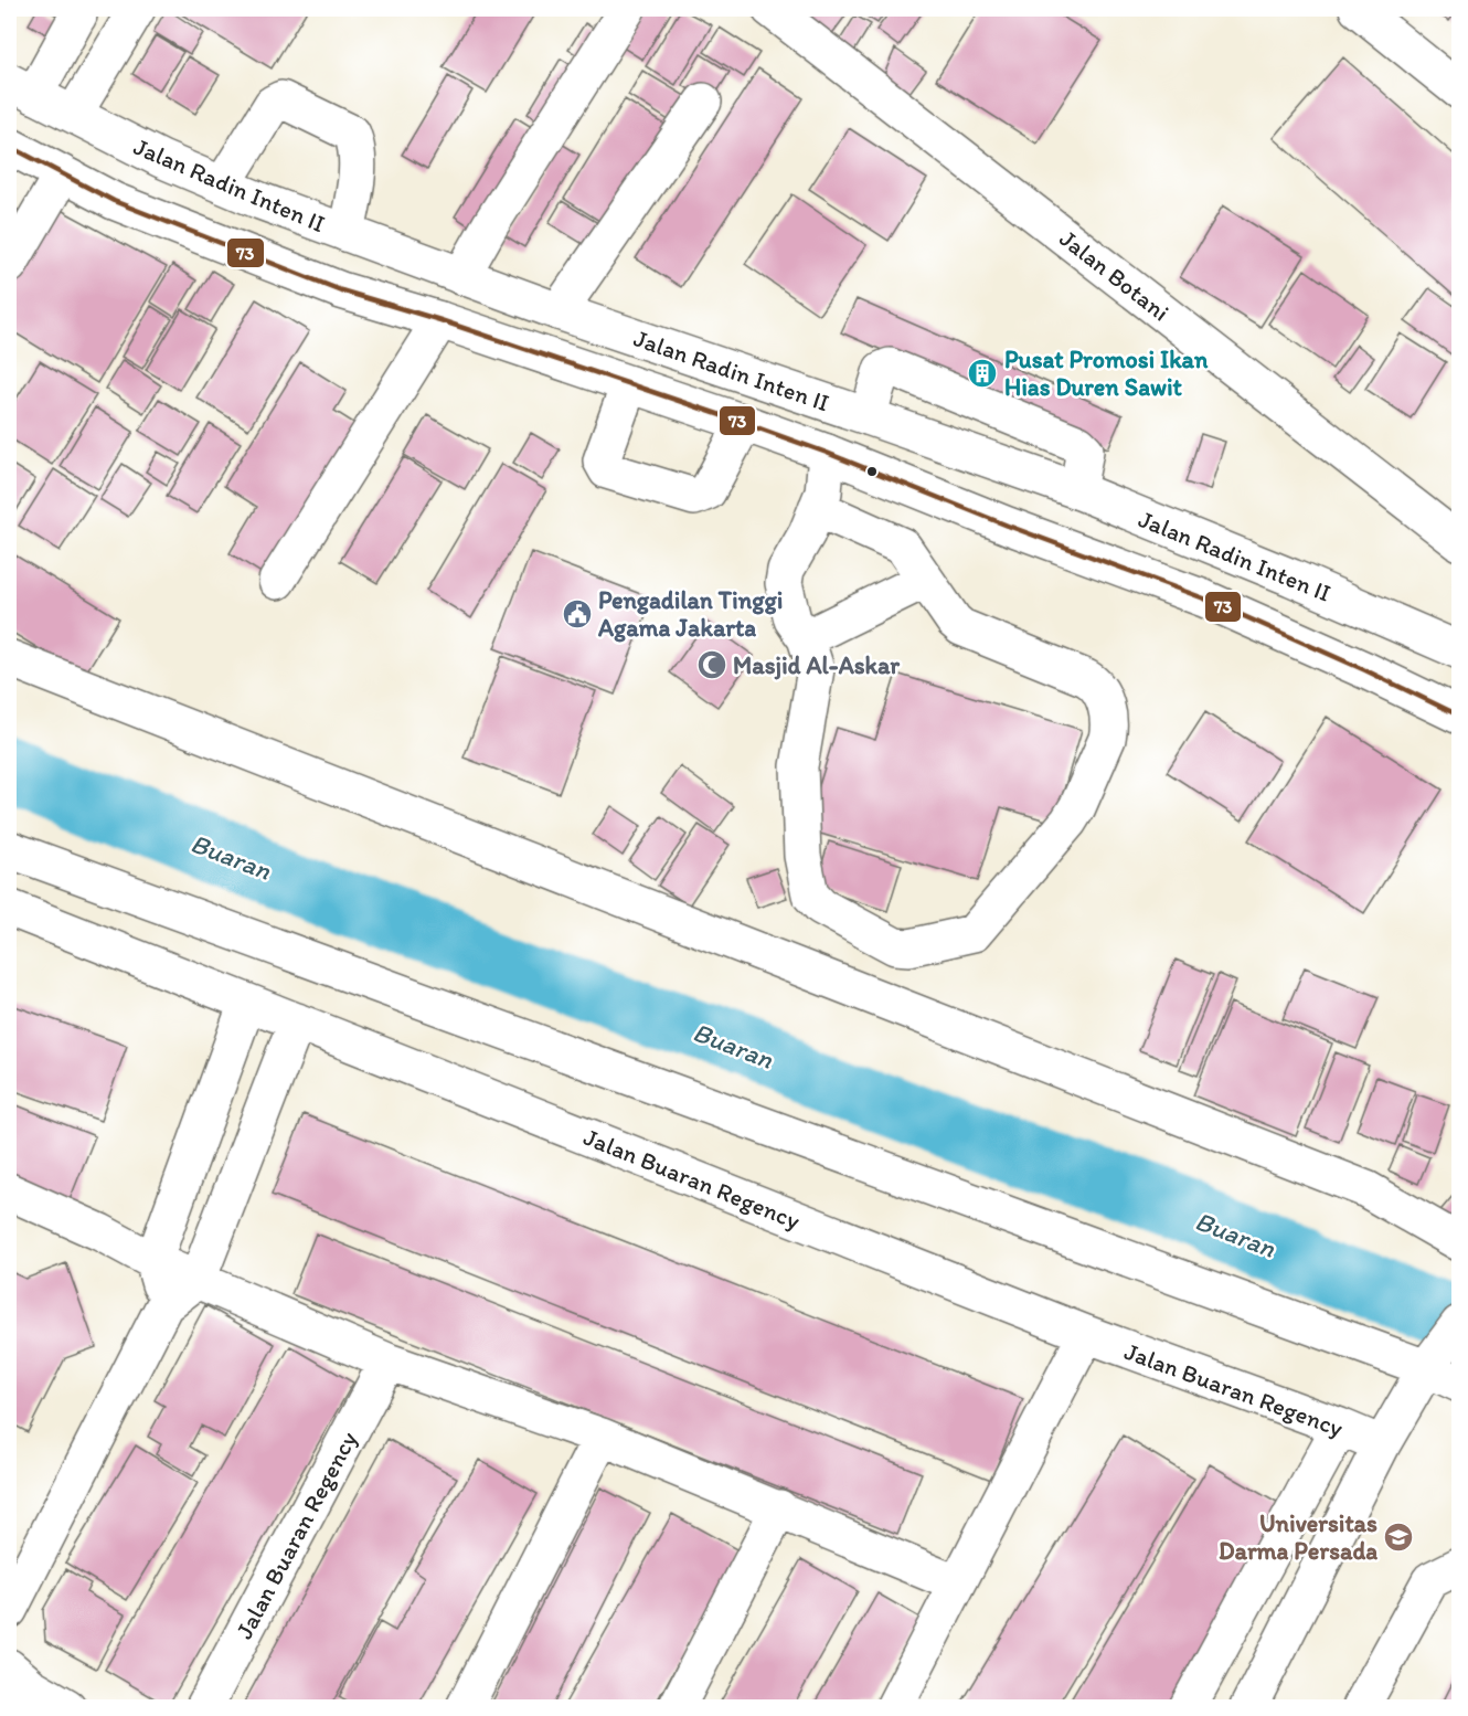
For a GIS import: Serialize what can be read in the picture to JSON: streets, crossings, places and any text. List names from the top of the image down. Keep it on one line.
{"streets":{"street":["Jalan Radin Inten II","Jalan Botani","Jalan Buaran Regency"]},"water":["Buaran"],"places":{"building":["Pusat Promosi Ikan Hias Duren Sawit"],"public building":["Pengadilan Tinggi Agama Jakarta"],"mosque":["Masjid Al-Askar"],"school or university":["Universitas Darma Persada"]},"lines":["transit line 73"]}
